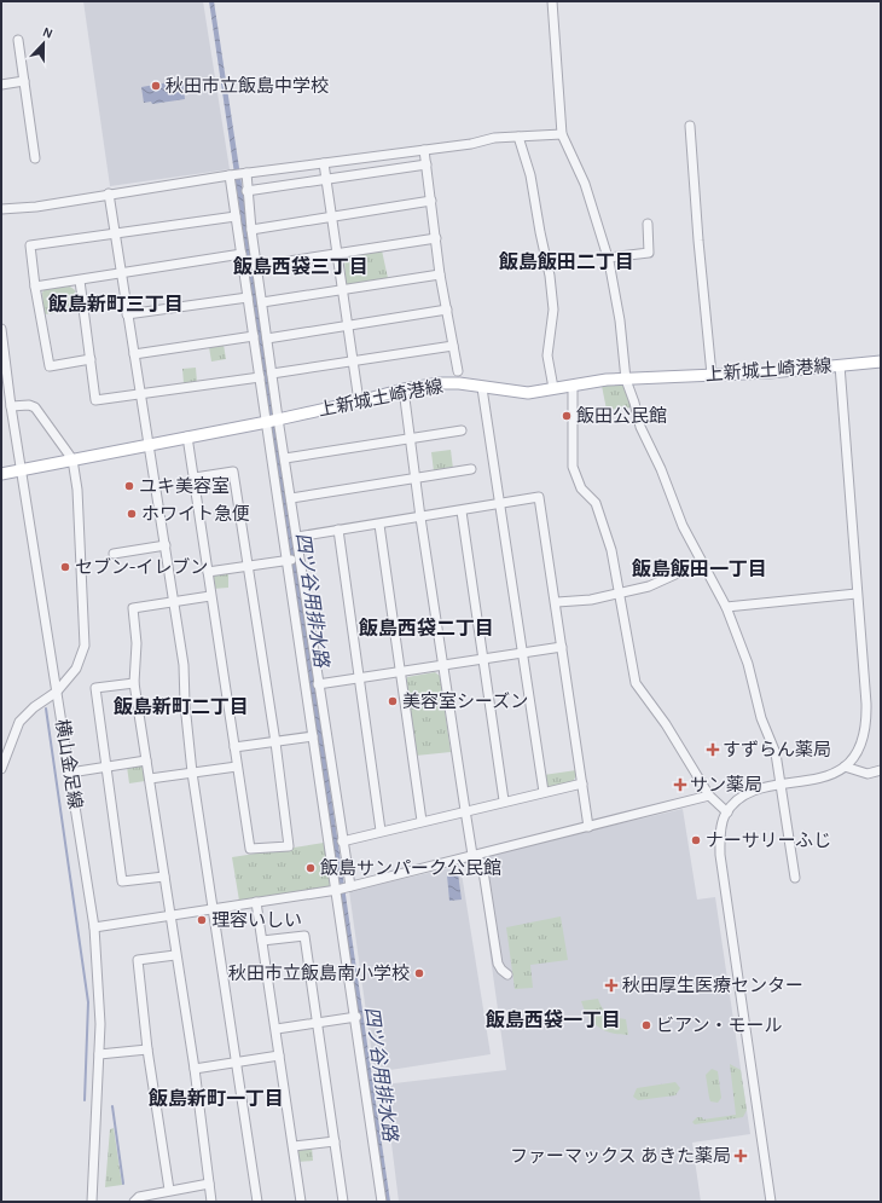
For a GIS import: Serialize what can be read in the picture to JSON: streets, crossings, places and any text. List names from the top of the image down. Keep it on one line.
{"streets":{"main road":["上新城土崎港線"],"street":["横山金足線"]},"crossings":[["上新城土崎港線","横山金足線"]],"districts":["飯島飯田二丁目","飯島西袋三丁目","飯島新町三丁目","飯島飯田一丁目","飯島西袋二丁目","飯島新町二丁目","飯島西袋一丁目","飯島新町一丁目"],"water":["四ツ谷用排水路"],"places":{"other":["秋田市立飯島中学校","飯田公民館","ユキ美容室","ホワイト急便","セブン-イレブン","美容室シーズン","ナーサリーふじ","飯島サンパーク公民館","理容いしい","秋田市立飯島南小学校","ビアン・モール"],"health":["すずらん薬局","サン薬局","秋田厚生医療センター","ファーマックス あきた薬局"]},"north":"top"}
